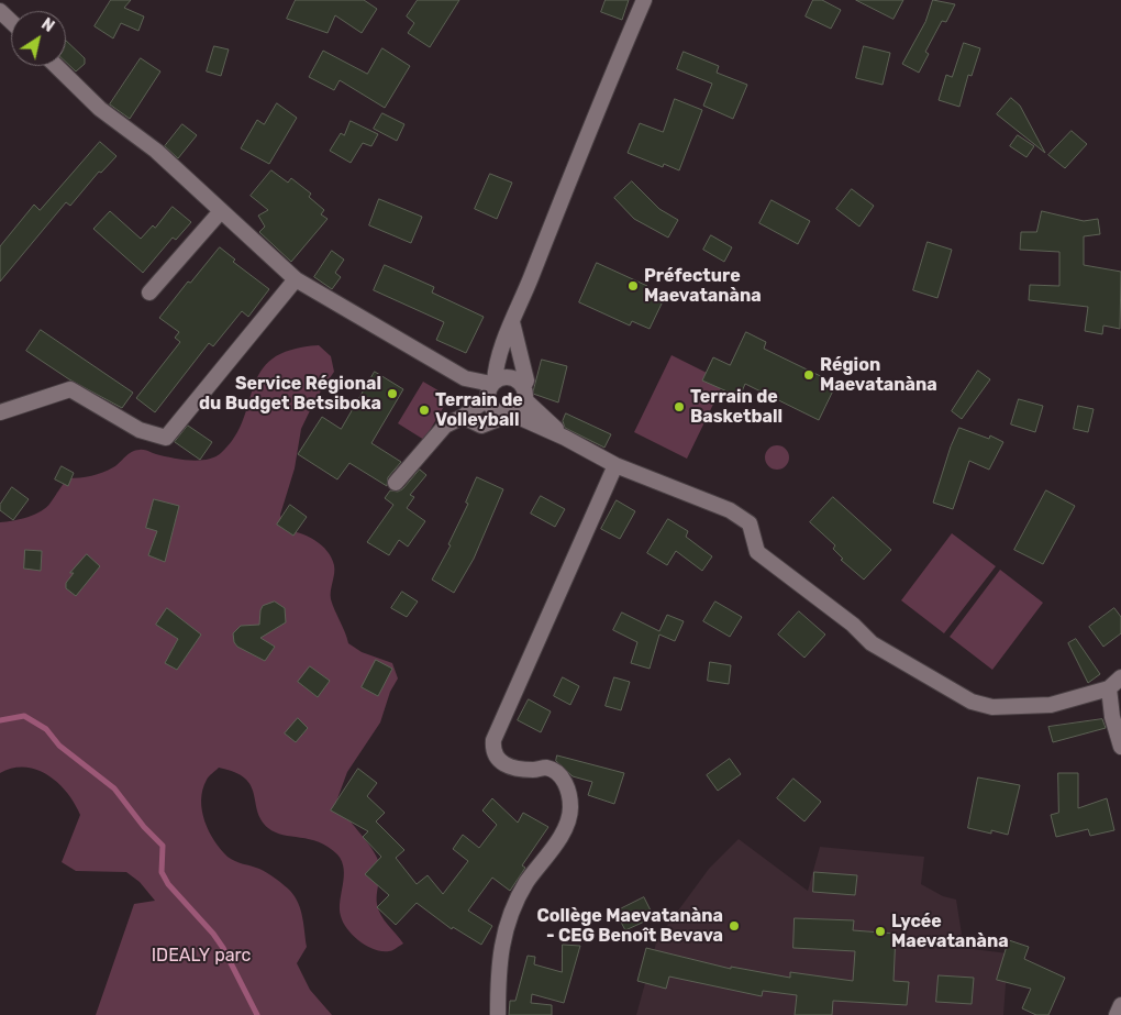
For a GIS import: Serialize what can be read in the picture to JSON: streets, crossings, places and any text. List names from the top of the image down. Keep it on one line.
{"parks":["IDEALY parc"],"places":["Préfecture Maevatanàna","Région Maevatanàna","Service Régional du Budget Betsiboka","Terrain de Basketball","Terrain de Volleyball","Collège Maevatanàna - CEG Benoît Bevava","Lycée Maevatanàna"],"north":"top right"}
